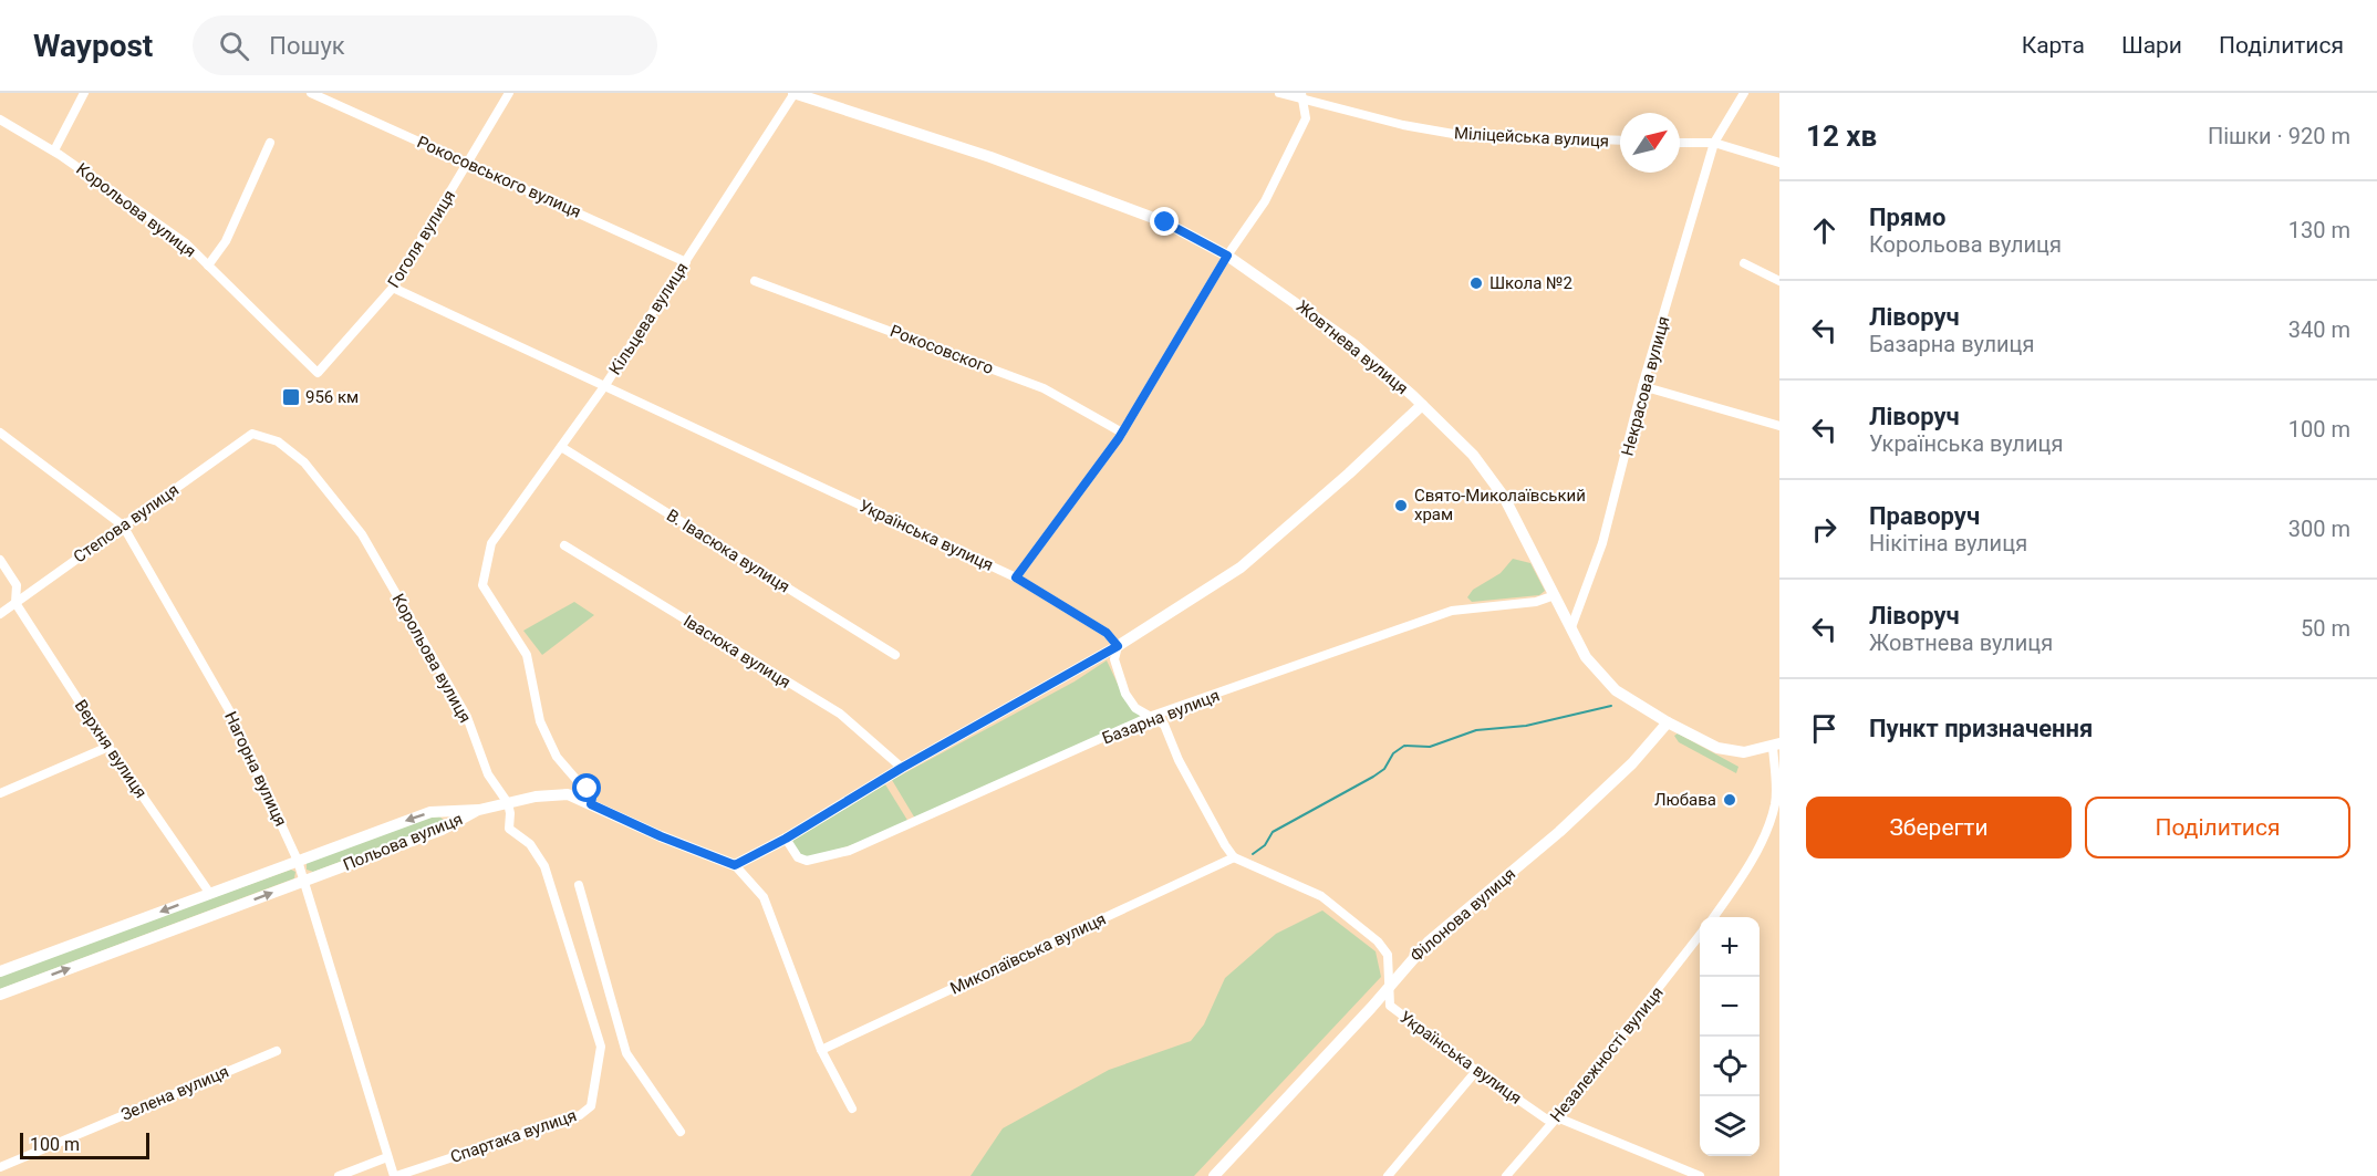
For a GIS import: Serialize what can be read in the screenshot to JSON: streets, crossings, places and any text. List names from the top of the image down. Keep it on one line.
{"streets":{"main road":["Жовтнева вулиця","Польова вулиця","Філонова вулиця"],"street":["Міліцейська вулиця","Рокосовського вулиця","Корольова вулиця","Гоголя вулиця","Кільцева вулиця","Рокосовского","Некрасова вулиця","Степова вулиця","Українська вулиця","В. Івасюка вулиця","Івасюка вулиця","Базарна вулиця","Верхня вулиця","Нагорна вулиця","Миколаївська вулиця","Незалежності вулиця","Зелена вулиця","Спартака вулиця"]},"crossings":[["Рокосовського вулиця","Гоголя вулиця"],["Рокосовського вулиця","Кільцева вулиця"],["Корольова вулиця","Гоголя вулиця"],["Корольова вулиця","Степова вулиця"],["Корольова вулиця","Спартака вулиця"],["Гоголя вулиця","Українська вулиця"],["Кільцева вулиця","Жовтнева вулиця"],["Кільцева вулиця","Українська вулиця"],["Кільцева вулиця","В. Івасюка вулиця"],["Жовтнева вулиця","Некрасова вулиця"],["Жовтнева вулиця","Базарна вулиця"],["Жовтнева вулиця","Філонова вулиця"],["Степова вулиця","Верхня вулиця"],["Степова вулиця","Нагорна вулиця"],["Українська вулиця","Філонова вулиця"],["Українська вулиця","Миколаївська вулиця"],["Українська вулиця","Незалежності вулиця"],["Верхня вулиця","Польова вулиця"],["Нагорна вулиця","Польова вулиця"],["Нагорна вулиця","Спартака вулиця"]],"places":{"other":["Школа №2","Свято-Миколаївський храм","Любава"],"transit":["956 км"]},"scale_bar":"100 m","north":"top right","page":{"header":"Waypost","search":"Пошук","nav":["Карта","Шари","Поділитися"],"heading":["12 хв","Пішки · 920 m"],"list":[["Прямо","Корольова вулиця","130 m"],["Ліворуч","Базарна вулиця","340 m"],["Ліворуч","Українська вулиця","100 m"],["Праворуч","Нікітіна вулиця","300 m"],["Ліворуч","Жовтнева вулиця","50 m"],"Пункт призначення"],"buttons":["Зберегти","Поділитися"],"map_buttons":["+","−"],"scale":"100 m"}}
